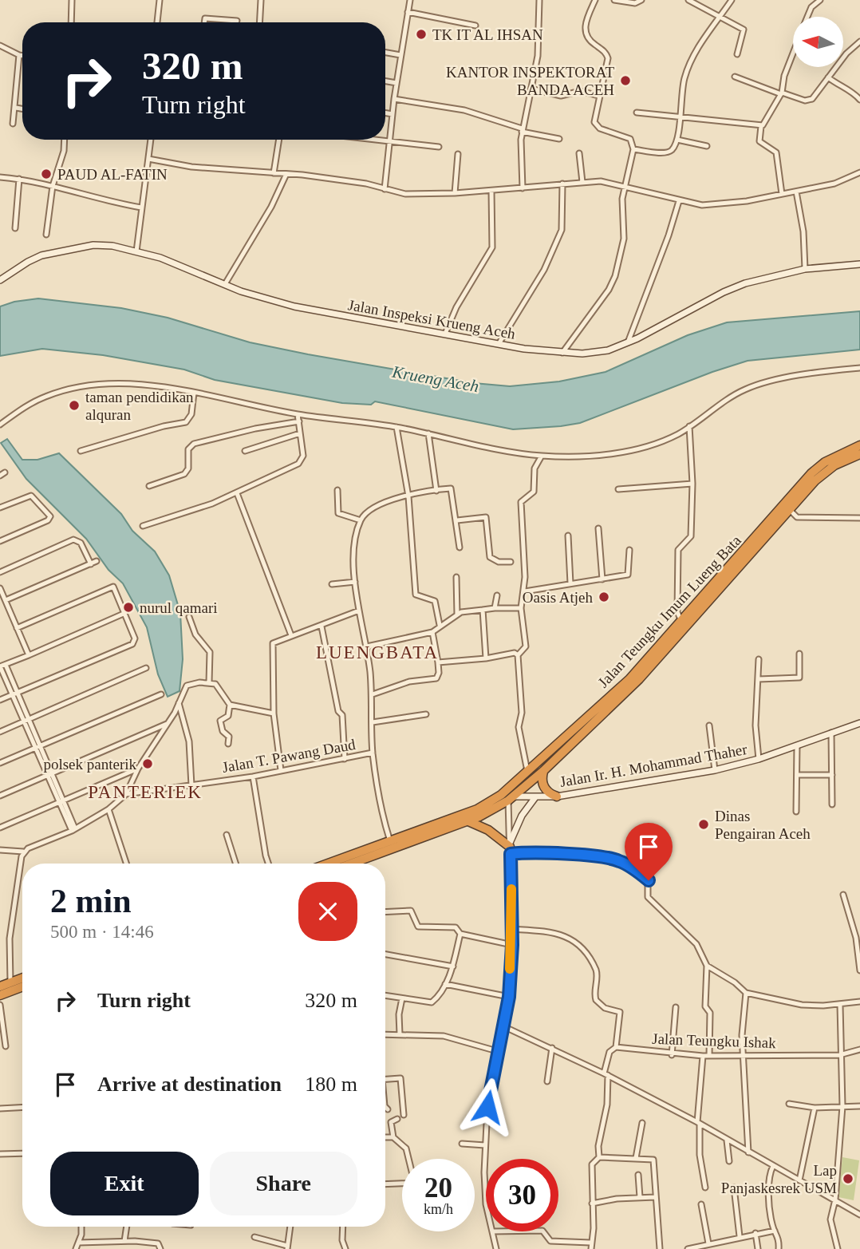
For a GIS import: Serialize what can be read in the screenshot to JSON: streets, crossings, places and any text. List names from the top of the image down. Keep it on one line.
{"streets":{"highway":["Jalan Teungku Imum Lueng Bata"],"street":["Jalan Inspeksi Krueng Aceh","Jalan T. Pawang Daud","Jalan Ir. H. Mohammad Thaher","Jalan Teungku Ishak"]},"crossings":[["Jalan Teungku Imum Lueng Bata","Jalan Ir. H. Mohammad Thaher"]],"districts":["LUENGBATA","PANTERIEK"],"water":["Krueng Aceh"],"places":["TK IT AL IHSAN","KANTOR INSPEKTORAT BANDA ACEH","PAUD AL-FATIN","taman pendidikan alquran","Oasis Atjeh","nurul qamari","polsek panterik","Dinas Pengairan Aceh","Lap Panjaskesrek USM"],"north":"left","page":{"turn":["320 m","Turn right"],"heading":["2 min","500 m · 14:46"],"list":[{"name":"Turn right","value":"320 m"},{"name":"Arrive at destination","value":"180 m"}],"buttons":["Exit","Share"],"speed":"20 km/h","limit":"30"}}
